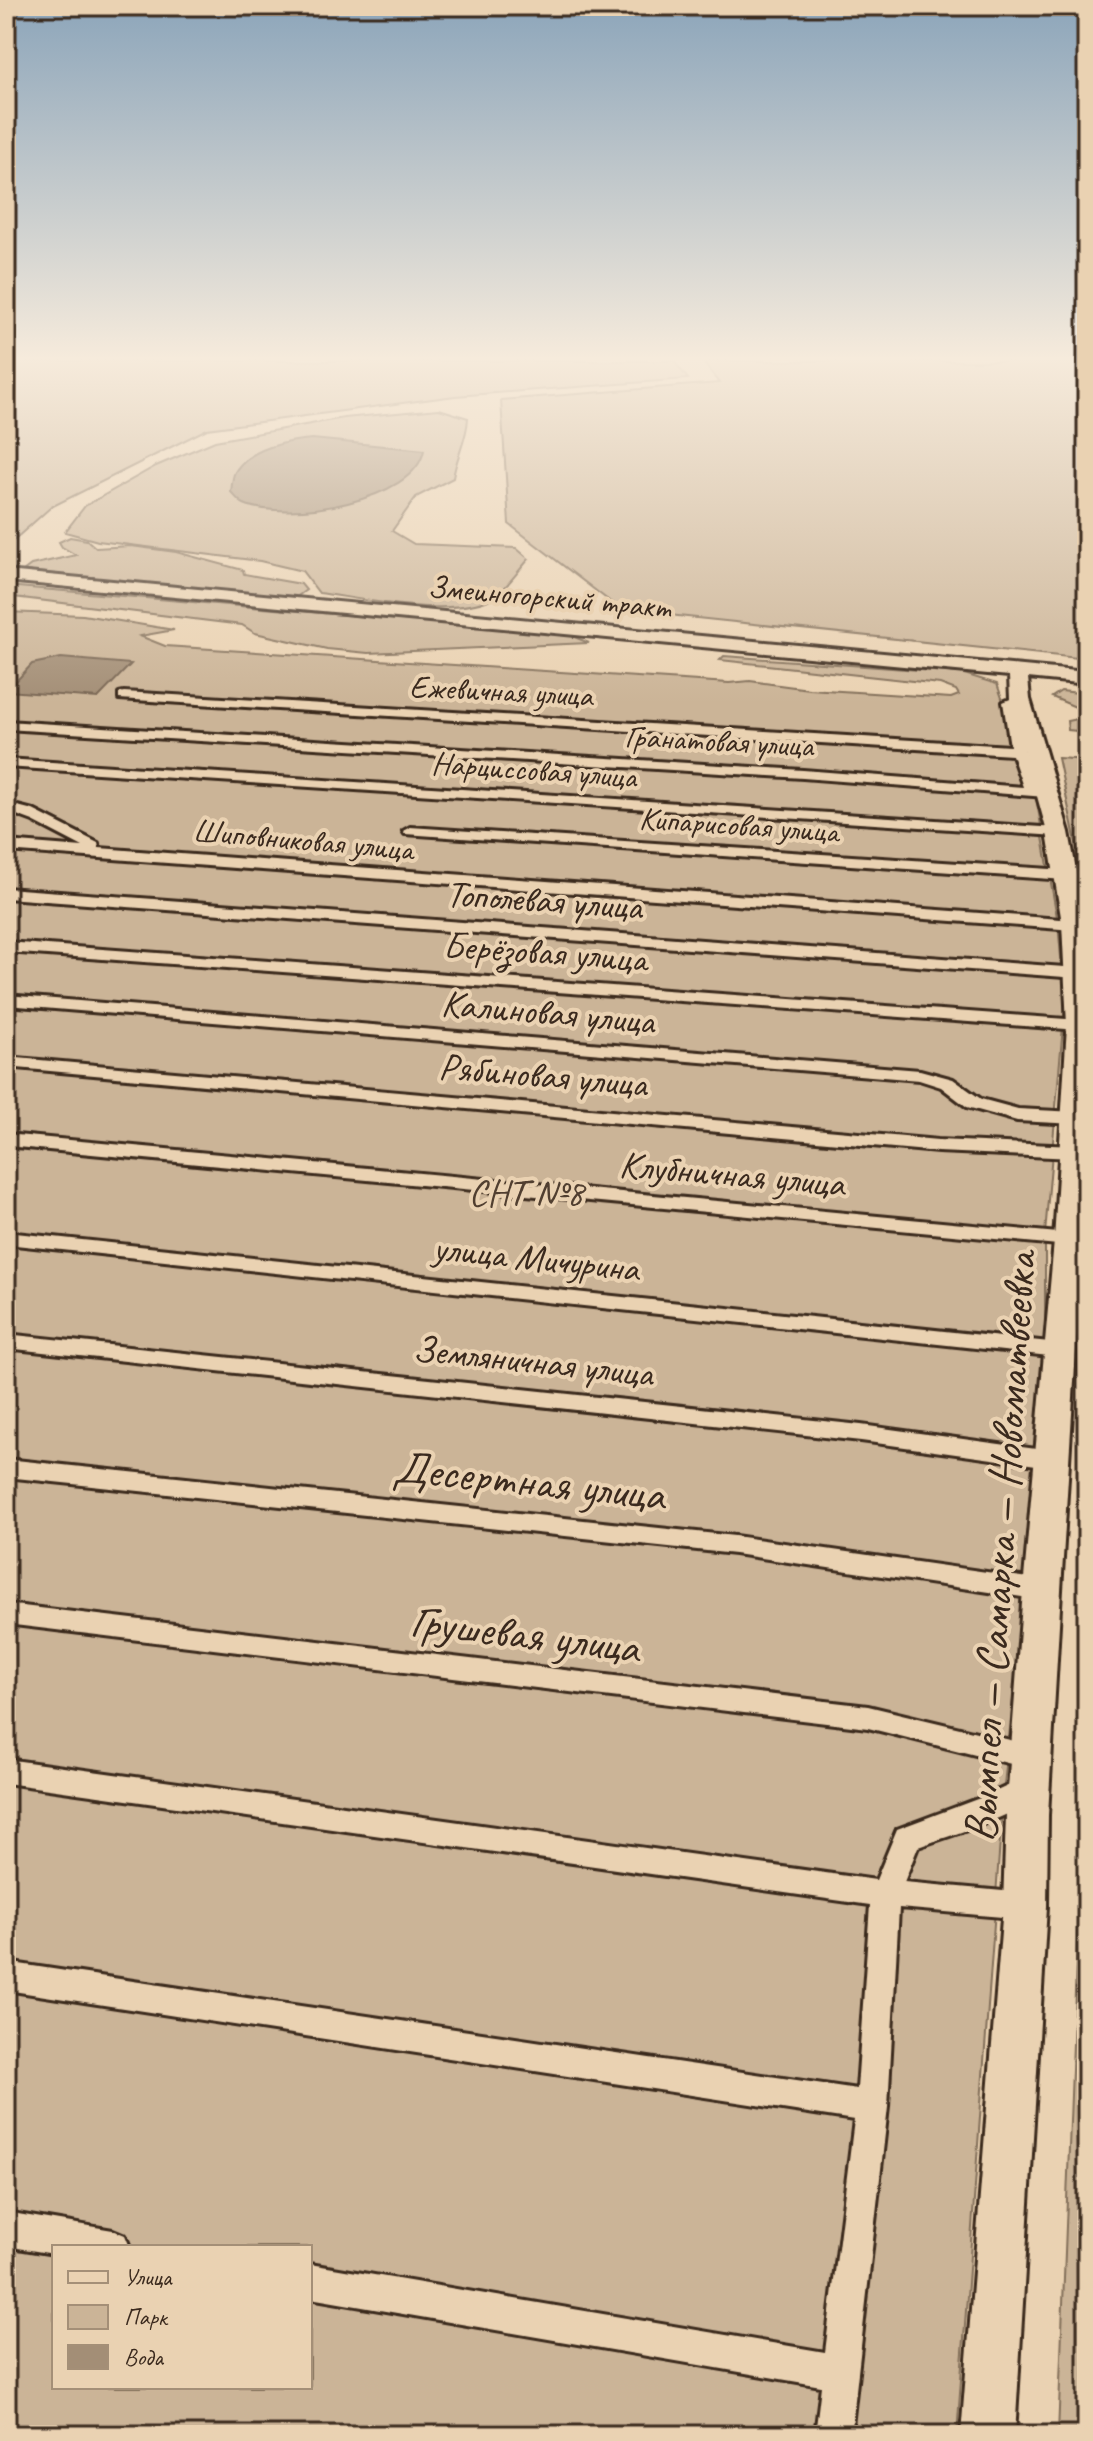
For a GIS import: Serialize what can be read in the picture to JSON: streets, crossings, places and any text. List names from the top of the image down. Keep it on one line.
{"streets":{"main road":["Змеиногорский тракт","Вымпел — Самарка — Новоматвеевка"],"street":["Ежевичная улица","Гранатовая улица","Нарциссовая улица","Кипарисовая улица","Шиповниковая улица","Тополевая улица","Берёзовая улица","Калиновая улица","Рябиновая улица","Клубничная улица","улица Мичурина","Земляничная улица","Десертная улица","Грушевая улица"]},"crossings":[["Змеиногорский тракт","Вымпел — Самарка — Новоматвеевка"],["Гранатовая улица","Вымпел — Самарка — Новоматвеевка"],["Нарциссовая улица","Вымпел — Самарка — Новоматвеевка"],["Кипарисовая улица","Вымпел — Самарка — Новоматвеевка"],["Шиповниковая улица","Вымпел — Самарка — Новоматвеевка"],["Тополевая улица","Вымпел — Самарка — Новоматвеевка"],["Берёзовая улица","Вымпел — Самарка — Новоматвеевка"],["Калиновая улица","Рябиновая улица"],["Калиновая улица","Вымпел — Самарка — Новоматвеевка"],["Рябиновая улица","Вымпел — Самарка — Новоматвеевка"],["Клубничная улица","Вымпел — Самарка — Новоматвеевка"],["улица Мичурина","Вымпел — Самарка — Новоматвеевка"],["Земляничная улица","Вымпел — Самарка — Новоматвеевка"],["Десертная улица","Вымпел — Самарка — Новоматвеевка"],["Вымпел — Самарка — Новоматвеевка","Грушевая улица"]],"parks":["СНТ №8"],"legend":["Улица","Парк","Вода"]}
